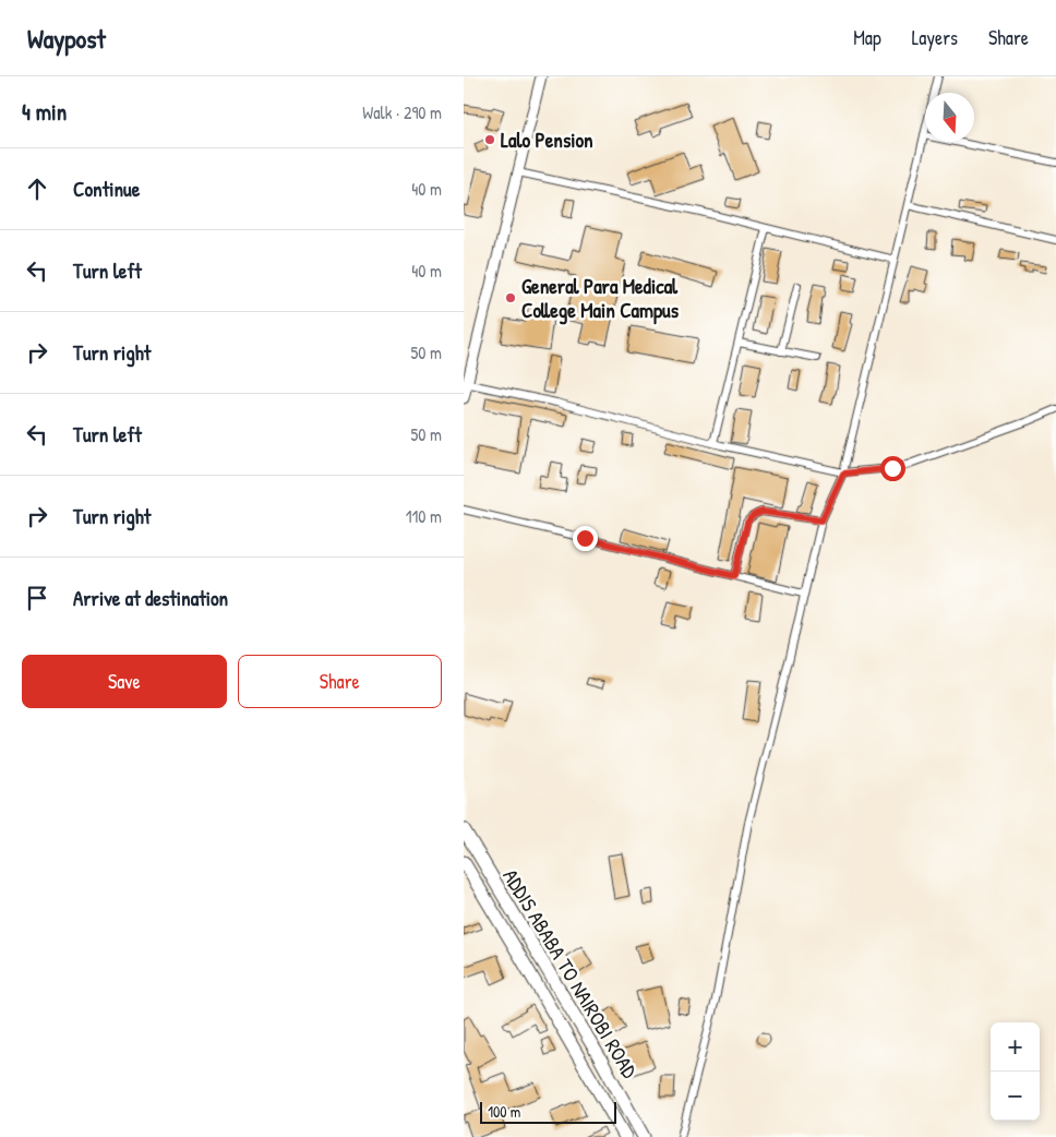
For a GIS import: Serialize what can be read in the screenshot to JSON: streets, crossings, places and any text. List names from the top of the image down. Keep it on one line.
{"streets":{"highway":["ADDIS ABABA TO NAIROBI ROAD"]},"places":["Lalo Pension","General Para Medical College Main Campus"],"scale_bar":"100 m","north":"bottom","page":{"header":"Waypost","nav":["Map","Layers","Share"],"heading":["4 min","Walk · 290 m"],"list":[["Continue","40 m"],["Turn left","40 m"],["Turn right","50 m"],["Turn left","50 m"],["Turn right","110 m"],"Arrive at destination"],"buttons":["Save","Share"],"map_buttons":["+","−"],"scale":"100 m"}}
